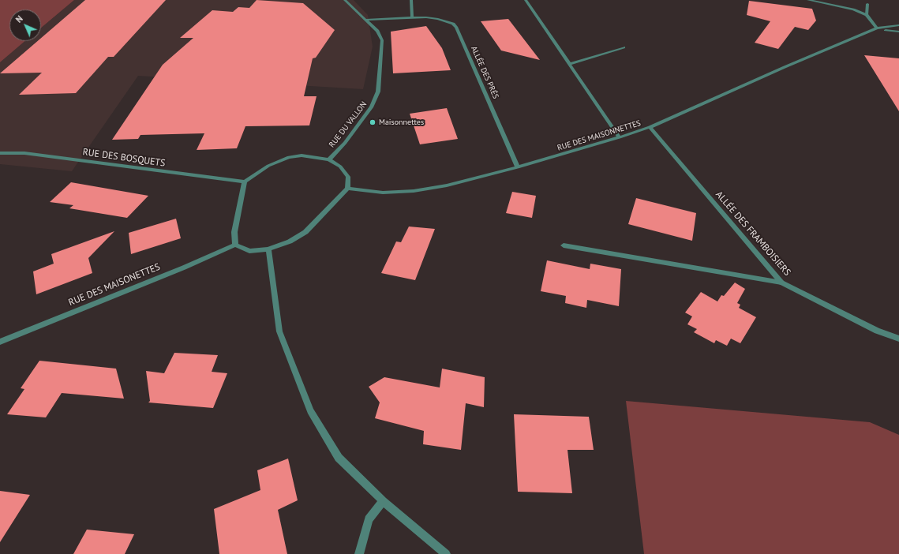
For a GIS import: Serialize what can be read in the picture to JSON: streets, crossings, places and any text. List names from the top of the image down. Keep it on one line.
{"streets":{"street":["ALLÉE DES PRÉS","RUE DU VALLON","RUE DES MAISONNETTES","RUE DES BOSQUETS","ALLÉE DES FRAMBOISIERS","RUE DES MAISONETTES"]},"crossings":[["ALLÉE DES PRÉS","RUE DU VALLON"],["ALLÉE DES PRÉS","RUE DES MAISONNETTES"],["RUE DES MAISONNETTES","ALLÉE DES FRAMBOISIERS"]],"places":["Maisonnettes"],"north":"top left"}
